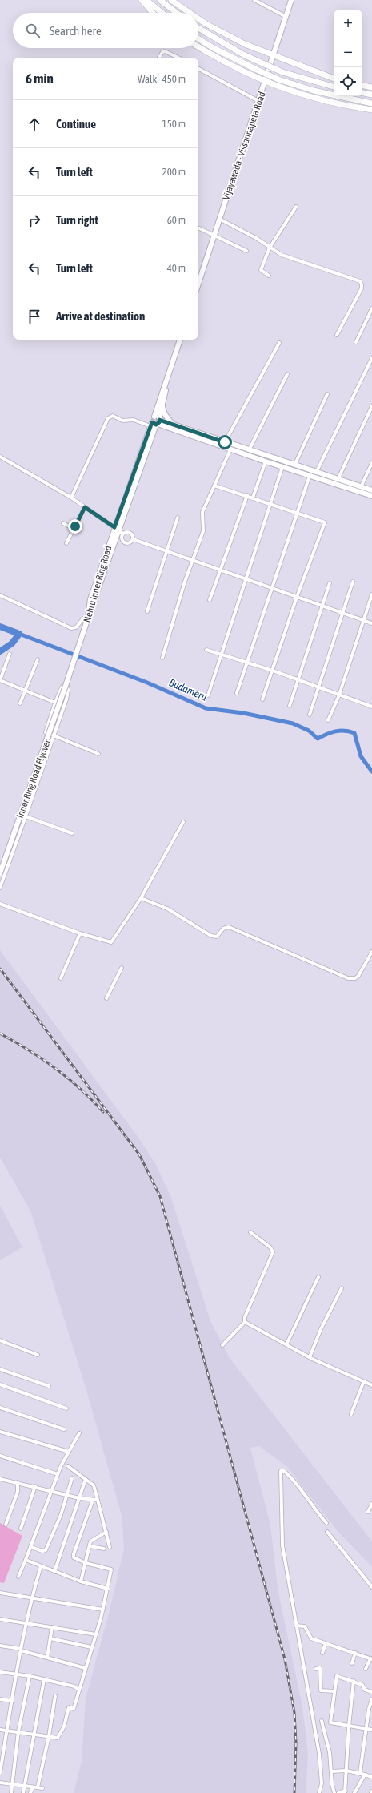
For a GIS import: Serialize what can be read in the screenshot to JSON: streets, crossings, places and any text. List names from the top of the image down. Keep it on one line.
{"streets":{"main road":["Vijayawada - Vissannapeta Road","Nehru Inner Ring Road","Inner Ring Road Flyover"]},"crossings":[["Nehru Inner Ring Road","Inner Ring Road Flyover"]],"water":["Budameru"],"page":{"map_buttons":["+","−"],"search":"Search here","heading":["6 min","Walk · 450 m"],"list":[["Continue","150 m"],["Turn left","200 m"],["Turn right","60 m"],["Turn left","40 m"],"Arrive at destination"]}}
